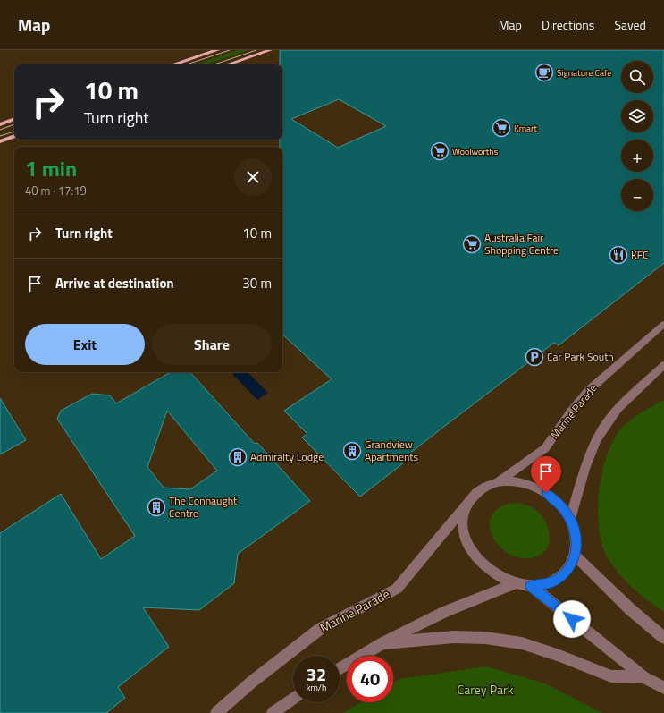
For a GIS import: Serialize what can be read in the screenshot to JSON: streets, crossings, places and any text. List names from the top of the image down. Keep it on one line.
{"streets":{"street":["Marine Parade"]},"parks":["Carey Park"],"places":{"cafe":["Signature Cafe"],"supermarket":["Kmart","Woolworths","Australia Fair Shopping Centre"],"restaurant":["KFC"],"parking":["Car Park South"],"building":["Grandview Apartments","Admiralty Lodge","The Connaught Centre"]},"page":{"header":"Map","nav":["Map","Directions","Saved"],"map_buttons":["+","−"],"turn":["10 m","Turn right"],"heading":["1 min","40 m · 17:19"],"list":[{"name":"Turn right","value":"10 m"},{"name":"Arrive at destination","value":"30 m"}],"buttons":["Exit","Share"],"speed":"32 km/h","limit":"40"}}
